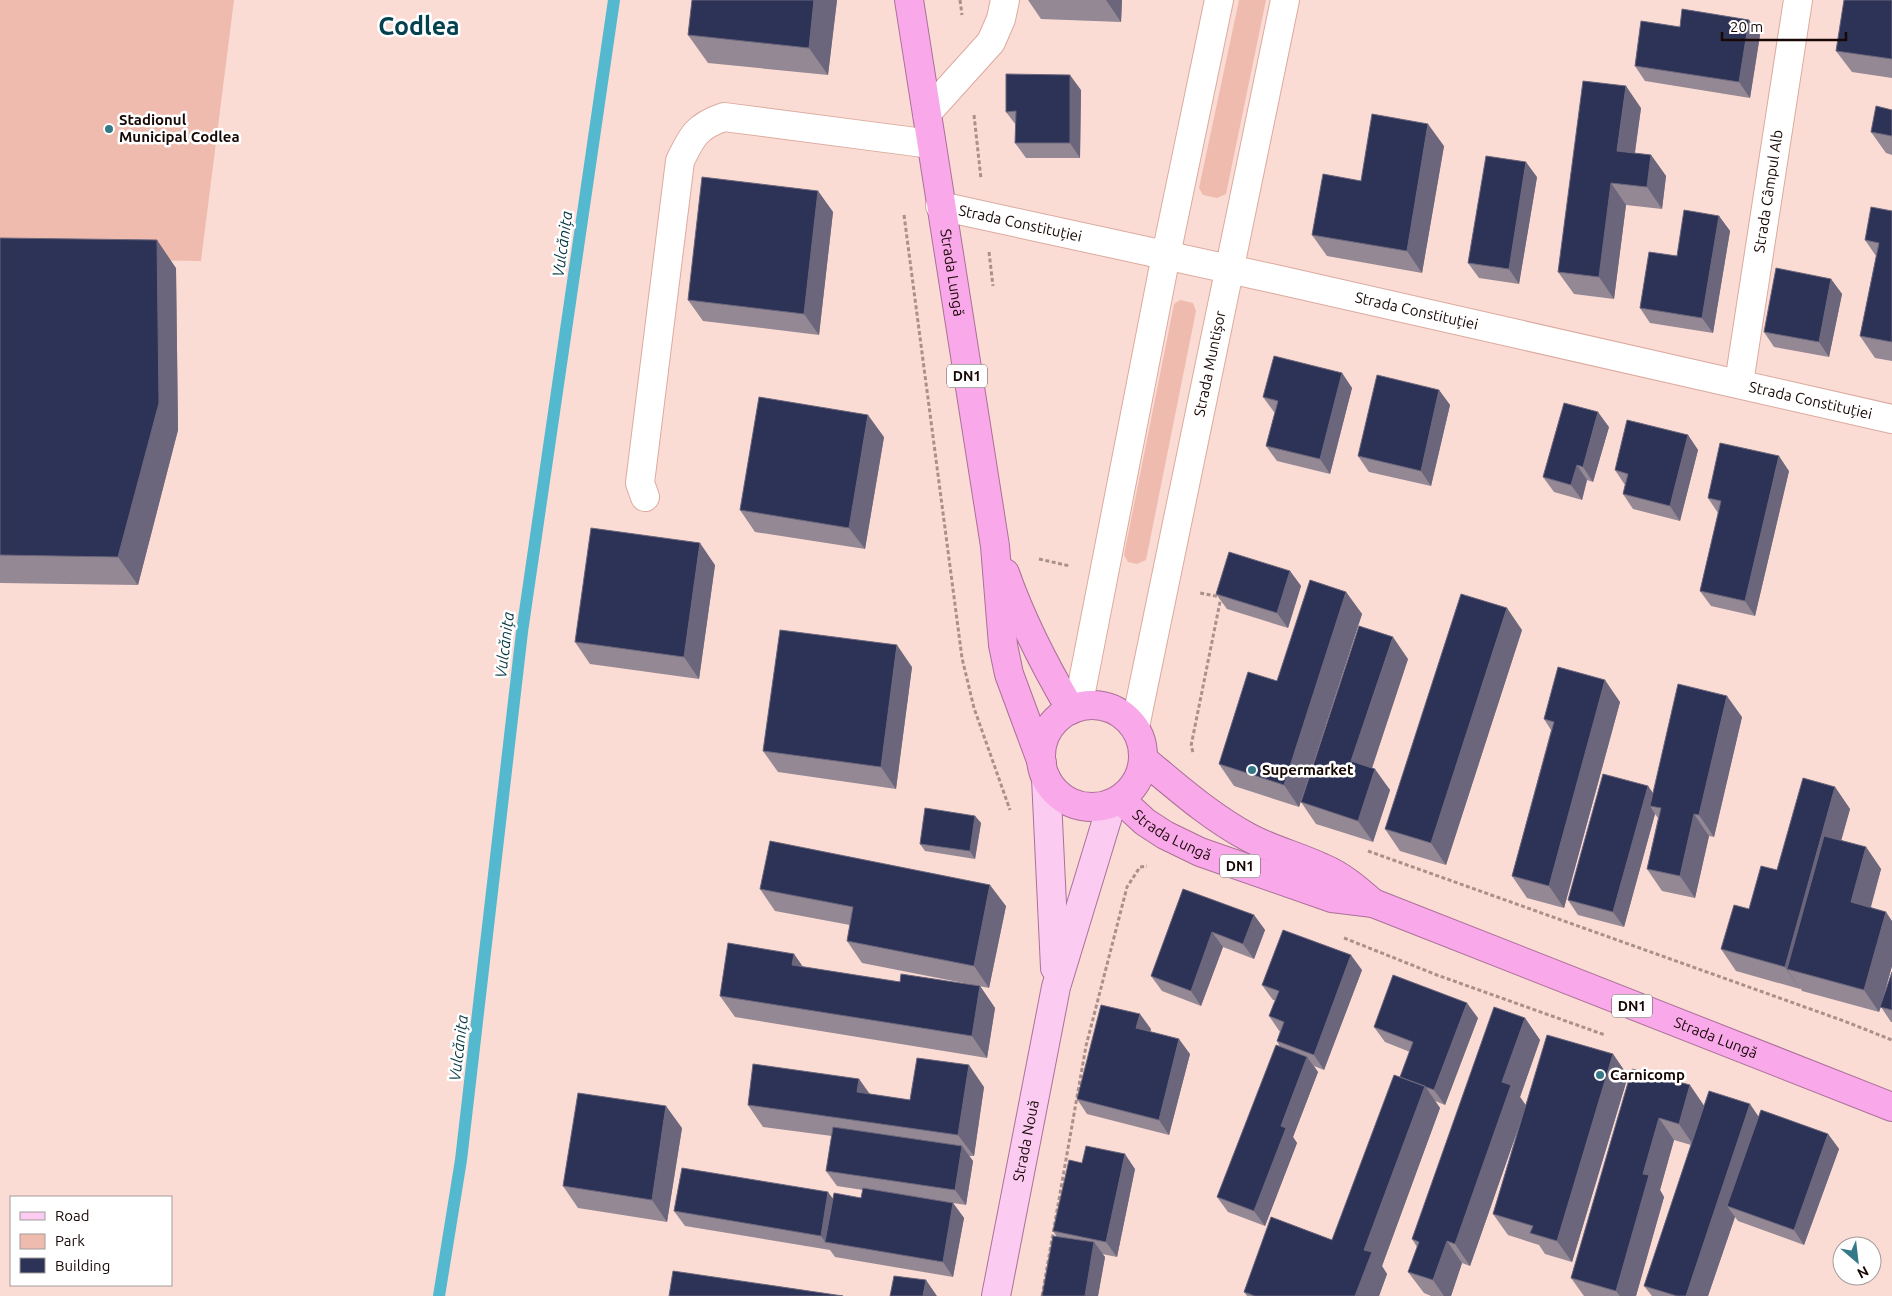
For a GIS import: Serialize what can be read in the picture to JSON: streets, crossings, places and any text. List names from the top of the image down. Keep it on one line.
{"streets":{"highway":["Strada Lungă","DN1"],"main road":["Strada Nouă"],"street":["Strada Câmpul Alb","Strada Constituției","Strada Muntișor"]},"crossings":[["Strada Câmpul Alb","Strada Constituției"],["Strada Constituției","Strada Lungă"],["Strada Constituției","Strada Muntișor"],["Strada Lungă","Strada Muntișor"],["Strada Lungă","DN1"],["Strada Lungă","Strada Nouă"],["Strada Muntișor","DN1"],["Strada Muntișor","Strada Nouă"],["DN1","Strada Nouă"]],"districts":["Codlea"],"water":["Vulcănița"],"places":["Stadionul Municipal Codlea","Supermarket","Carnicomp"],"legend":["Road","Park","Building"],"scale_bar":"20 m","north":"bottom right"}
